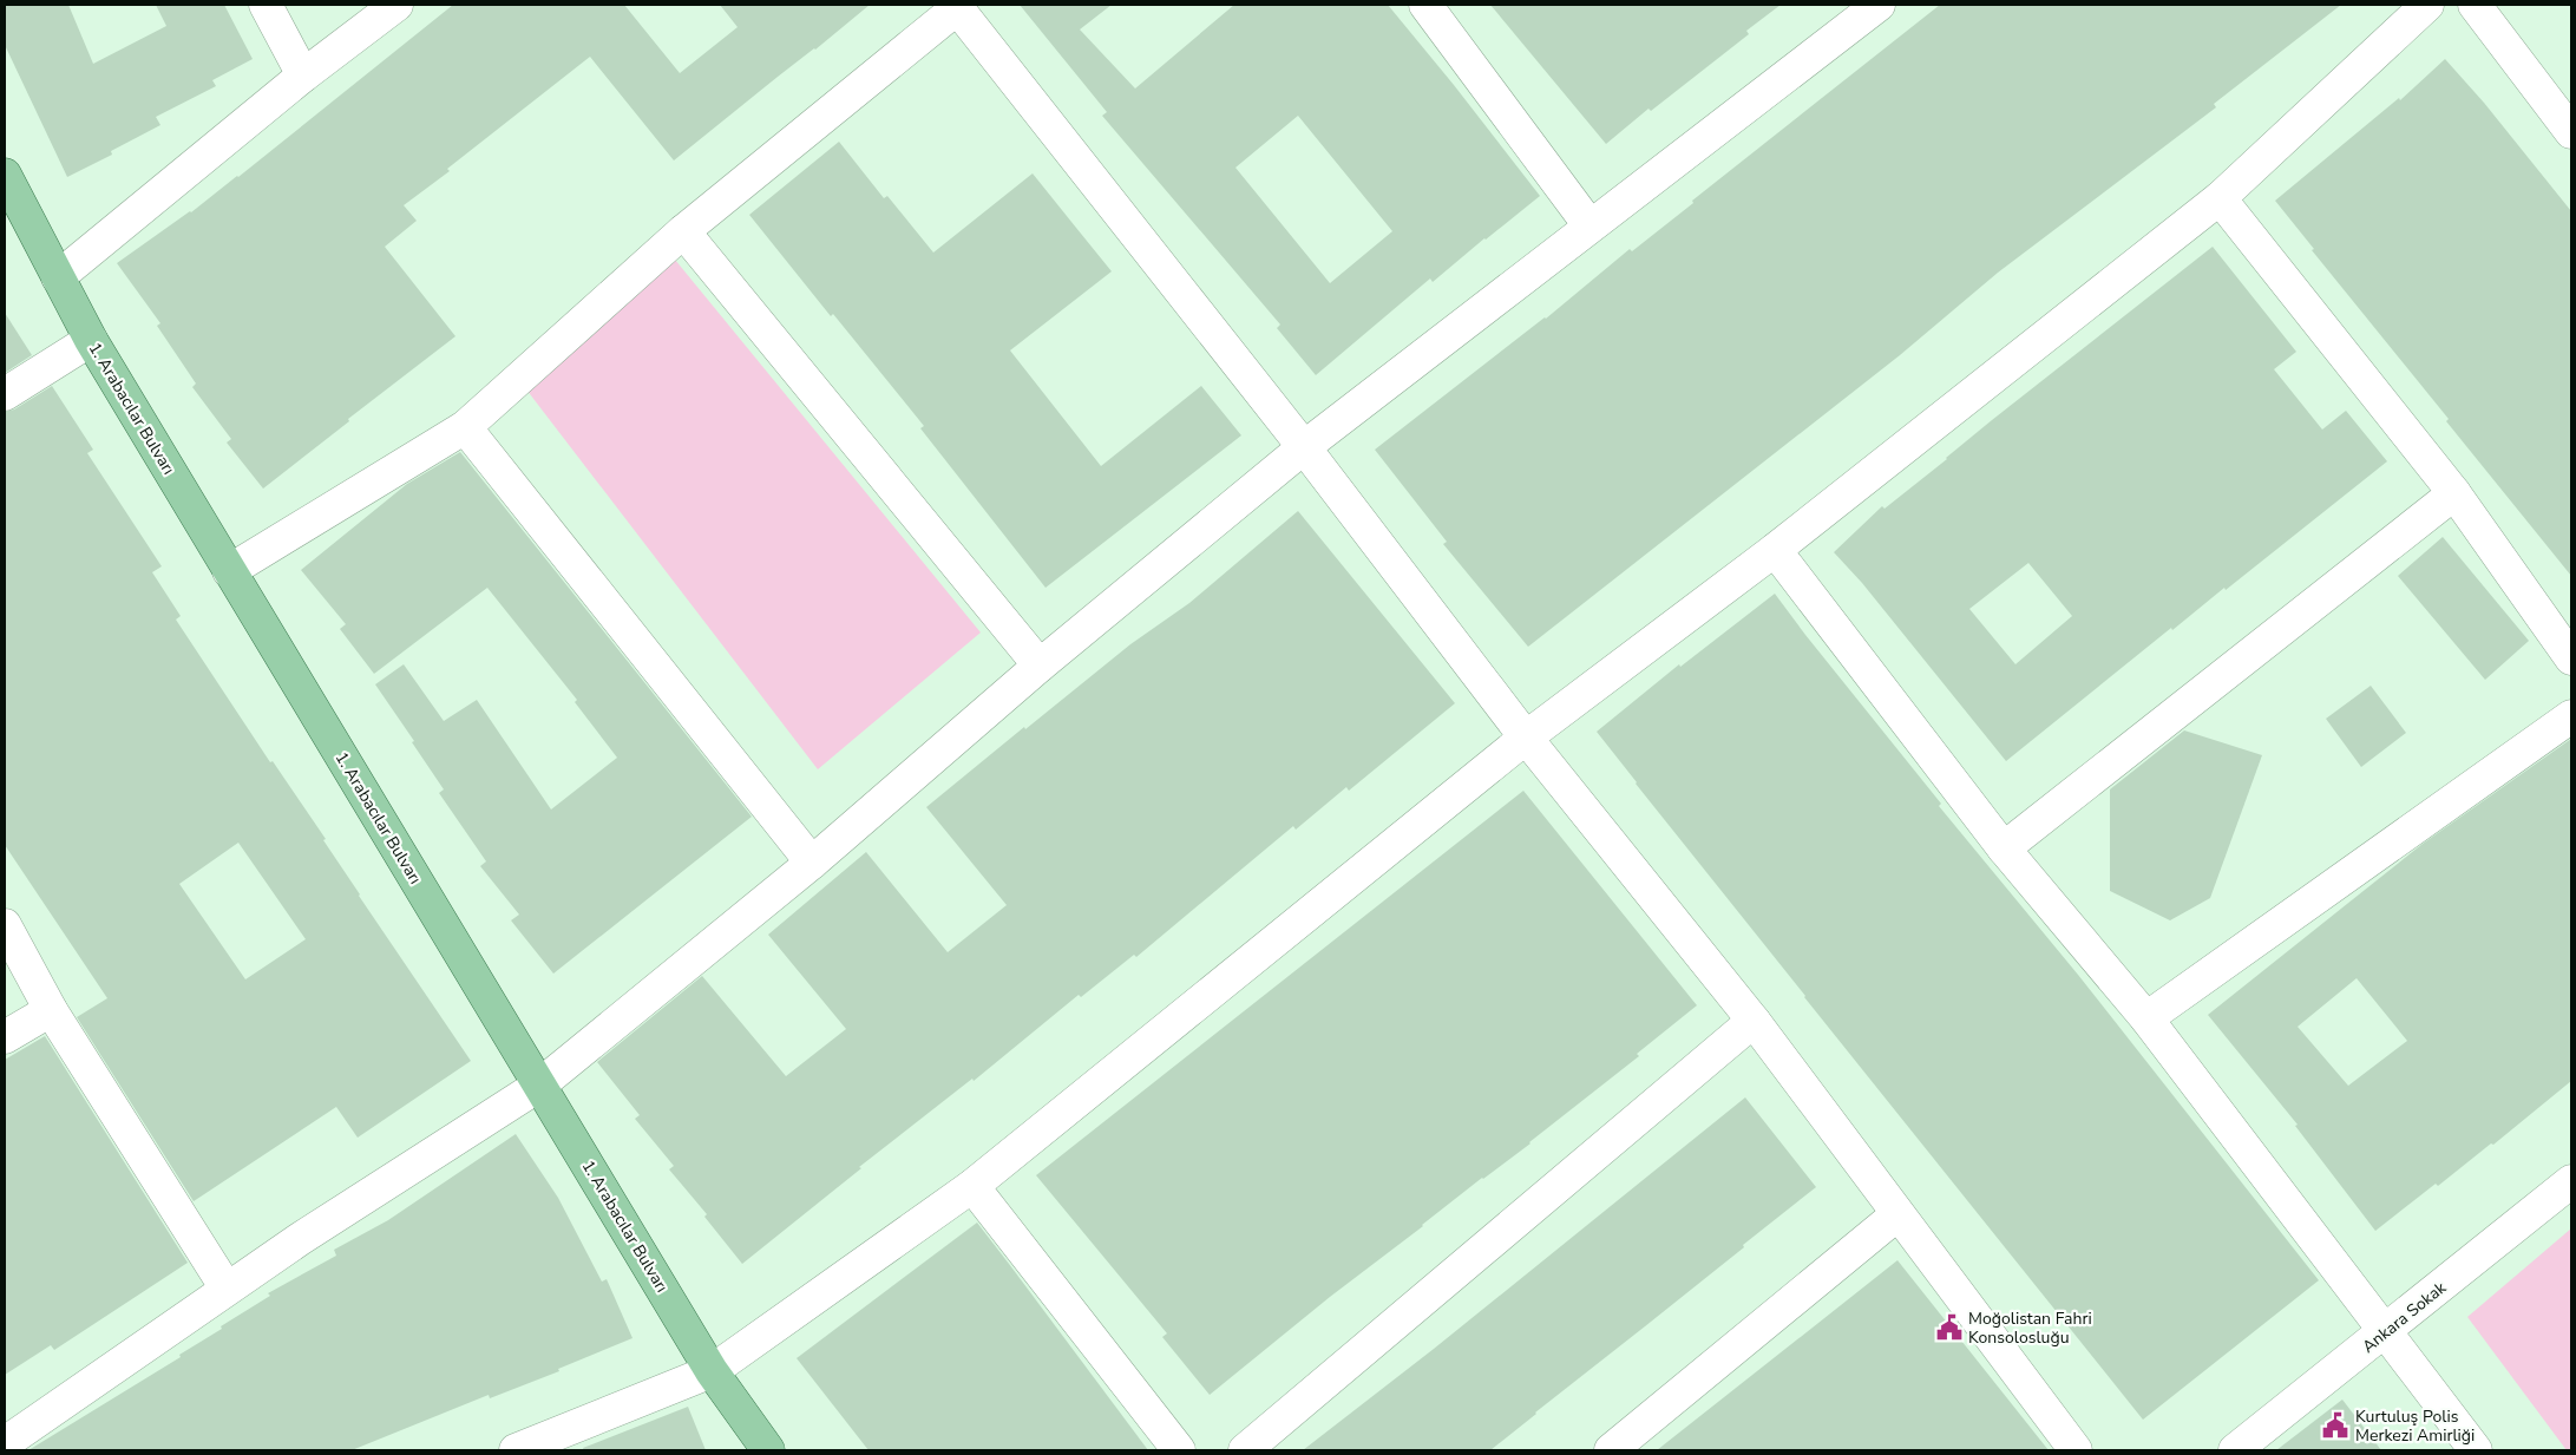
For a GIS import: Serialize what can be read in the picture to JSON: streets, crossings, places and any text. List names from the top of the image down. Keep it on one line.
{"streets":{"main road":["1. Arabacılar Bulvarı"],"street":["Ankara Sokak"]},"places":{"public building":["Moğolistan Fahri Konsolosluğu","Kurtuluş Polis Merkezi Amirliği"]}}
